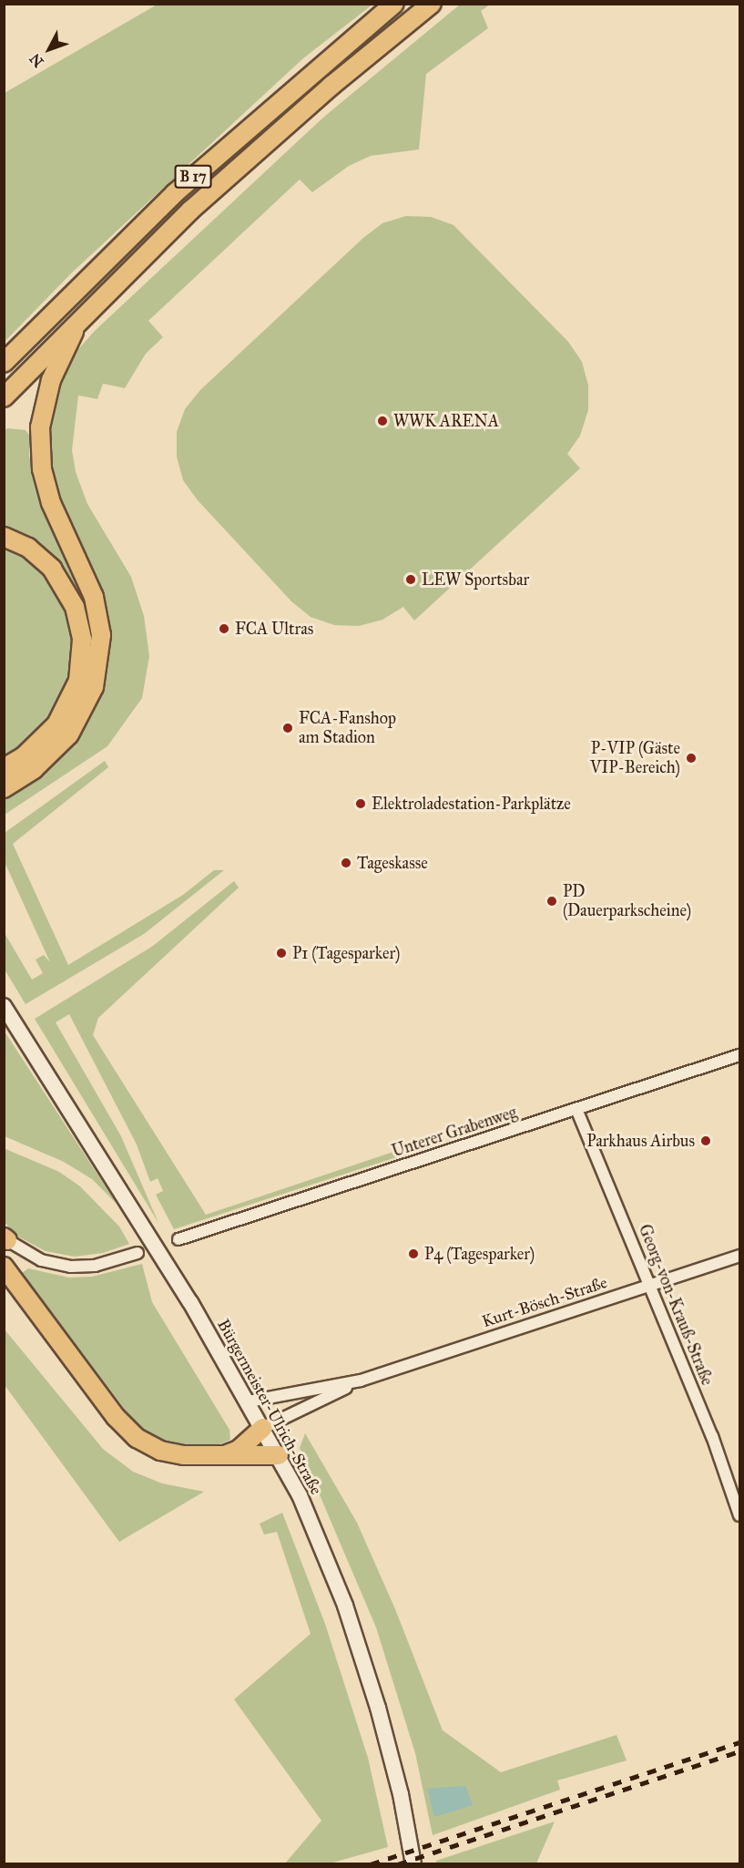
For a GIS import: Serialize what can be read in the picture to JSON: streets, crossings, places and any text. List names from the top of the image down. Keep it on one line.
{"streets":{"highway":["B 17"],"main road":["Bürgermeister-Ulrich-Straße"],"street":["Unterer Grabenweg","Kurt-Bösch-Straße","Georg-von-Krauß-Straße"]},"crossings":[["Unterer Grabenweg","Georg-von-Krauß-Straße"],["Kurt-Bösch-Straße","Georg-von-Krauß-Straße"],["Kurt-Bösch-Straße","Bürgermeister-Ulrich-Straße"]],"places":["WWK ARENA","LEW Sportsbar","FCA Ultras","FCA-Fanshop am Stadion","P-VIP (Gäste VIP-Bereich)","Elektroladestation-Parkplätze","Tageskasse","PD (Dauerparkscheine)","P1 (Tagesparker)","Parkhaus Airbus","P4 (Tagesparker)"],"north":"bottom left"}
